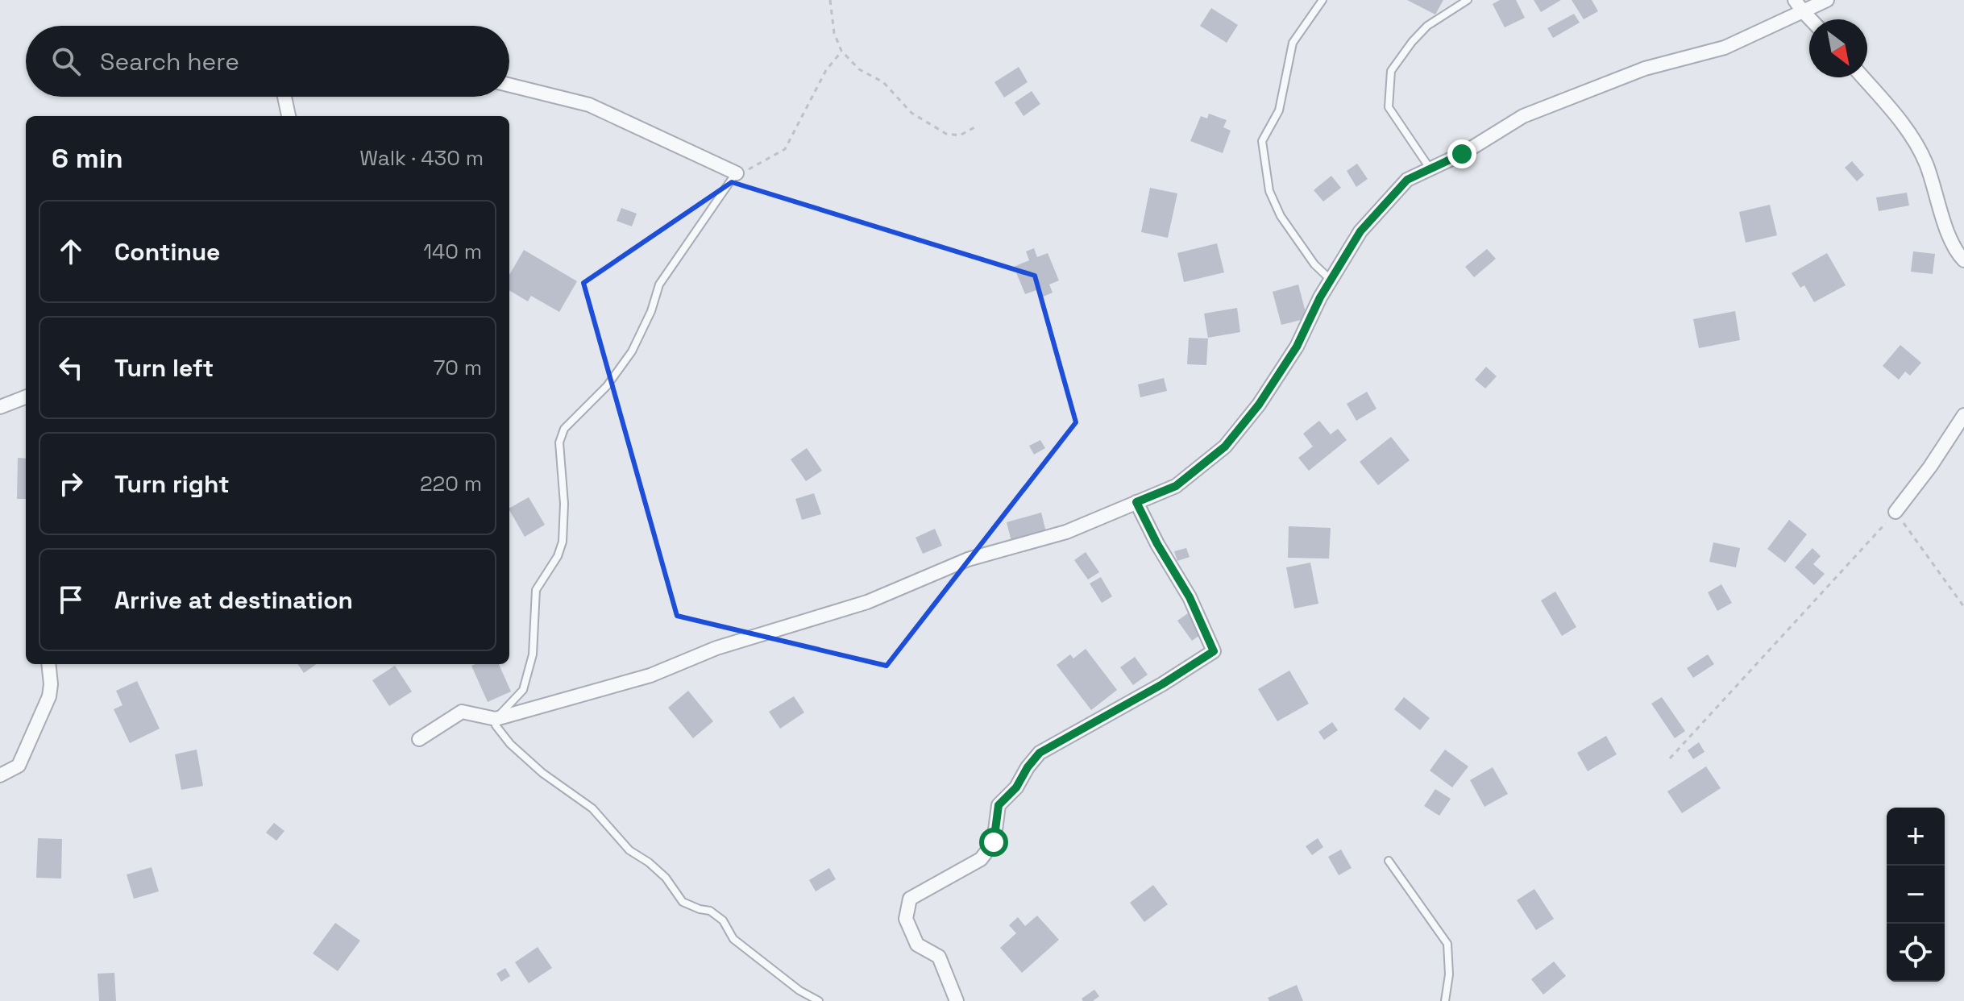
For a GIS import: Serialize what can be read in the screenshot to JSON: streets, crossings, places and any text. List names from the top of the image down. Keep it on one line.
{"north":"bottom right","page":{"search":"Search here","heading":["6 min","Walk · 430 m"],"list":[["Continue","140 m"],["Turn left","70 m"],["Turn right","220 m"],"Arrive at destination"],"map_buttons":["+","−"]}}
